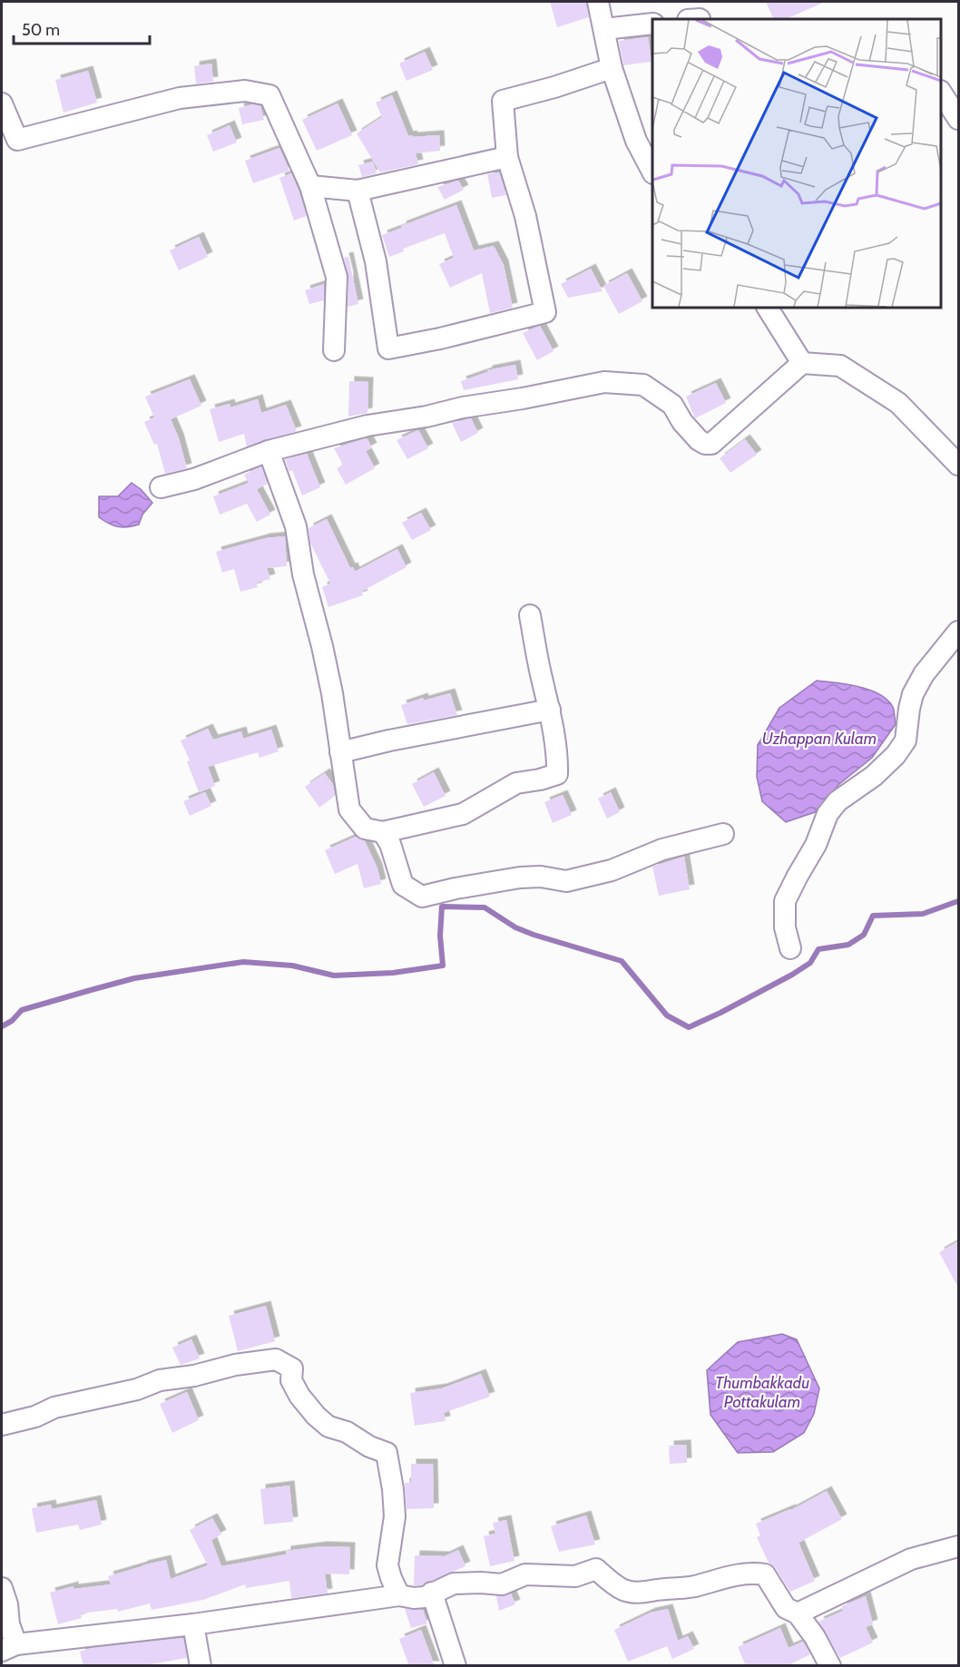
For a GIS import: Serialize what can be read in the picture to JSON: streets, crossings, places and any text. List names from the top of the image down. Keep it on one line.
{"water":["Uzhappan Kulam","Thumbakkadu Pottakulam"],"scale_bar":"50 m"}
